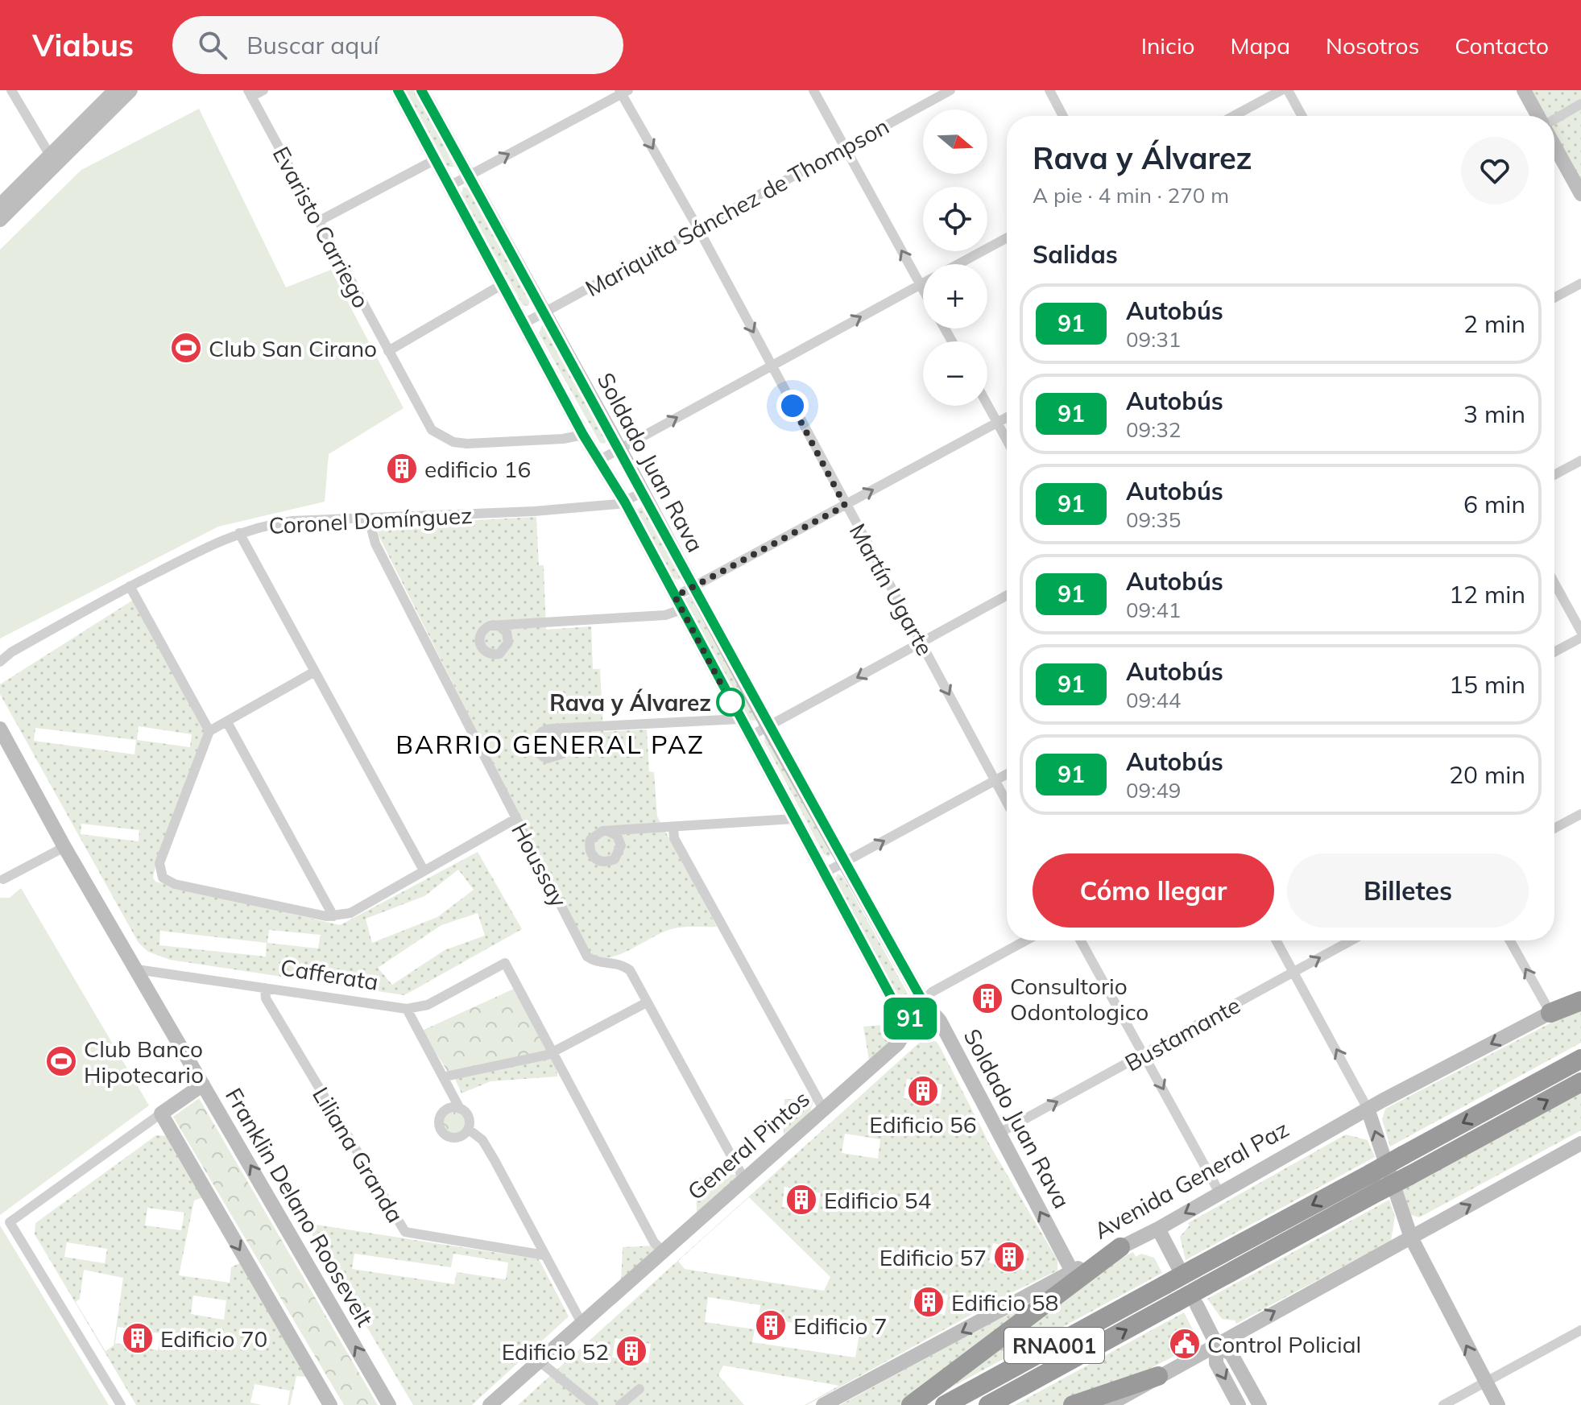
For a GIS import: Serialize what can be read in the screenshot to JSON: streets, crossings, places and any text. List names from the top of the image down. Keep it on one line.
{"streets":{"highway":["RNA001"],"street":["Mariquita Sánchez de Thompson","Evaristo Carriego","Soldado Juan Rava","Coronel Domínguez","Martín Ugarte","Houssay","Cafferata","Bustamante","General Pintos","Liliana Granda","Avenida General Paz","Franklin Delano Roosevelt"]},"crossings":[["Mariquita Sánchez de Thompson","Soldado Juan Rava"],["Mariquita Sánchez de Thompson","Martín Ugarte"],["Evaristo Carriego","Soldado Juan Rava"],["Soldado Juan Rava","Coronel Domínguez"],["Soldado Juan Rava","Bustamante"],["Soldado Juan Rava","General Pintos"],["Soldado Juan Rava","Avenida General Paz"],["Coronel Domínguez","Houssay"],["Houssay","General Pintos"],["Cafferata","Liliana Granda"],["Cafferata","Franklin Delano Roosevelt"]],"one_way":["Martín Ugarte","Bustamante","Avenida General Paz"],"districts":["BARRIO GENERAL PAZ"],"places":{"sports":["Club San Cirano","Club Banco Hipotecario"],"building":["edificio 16","Consultorio Odontologico","Edificio 56","Edificio 54","Edificio 57","Edificio 58","Edificio 7","Edificio 70","Edificio 52"],"other":["Rava y Álvarez"],"public building":["Control Policial"]},"lines":["bus line 91"],"north":"right","page":{"header":"Viabus","search":"Buscar aquí","nav":["Inicio","Mapa","Nosotros","Contacto"],"on_map":"91","map_buttons":["+","−"],"heading":[["Rava y Álvarez","A pie · 4 min · 270 m"],"Salidas"],"list":[{"mark":"91","name":"Autobús","note":"09:31","value":"2 min"},{"mark":"91","name":"Autobús","note":"09:32","value":"3 min"},{"mark":"91","name":"Autobús","note":"09:35","value":"6 min"},{"mark":"91","name":"Autobús","note":"09:41","value":"12 min"},{"mark":"91","name":"Autobús","note":"09:44","value":"15 min"},{"mark":"91","name":"Autobús","note":"09:49","value":"20 min"}],"buttons":["Cómo llegar","Billetes"]}}
